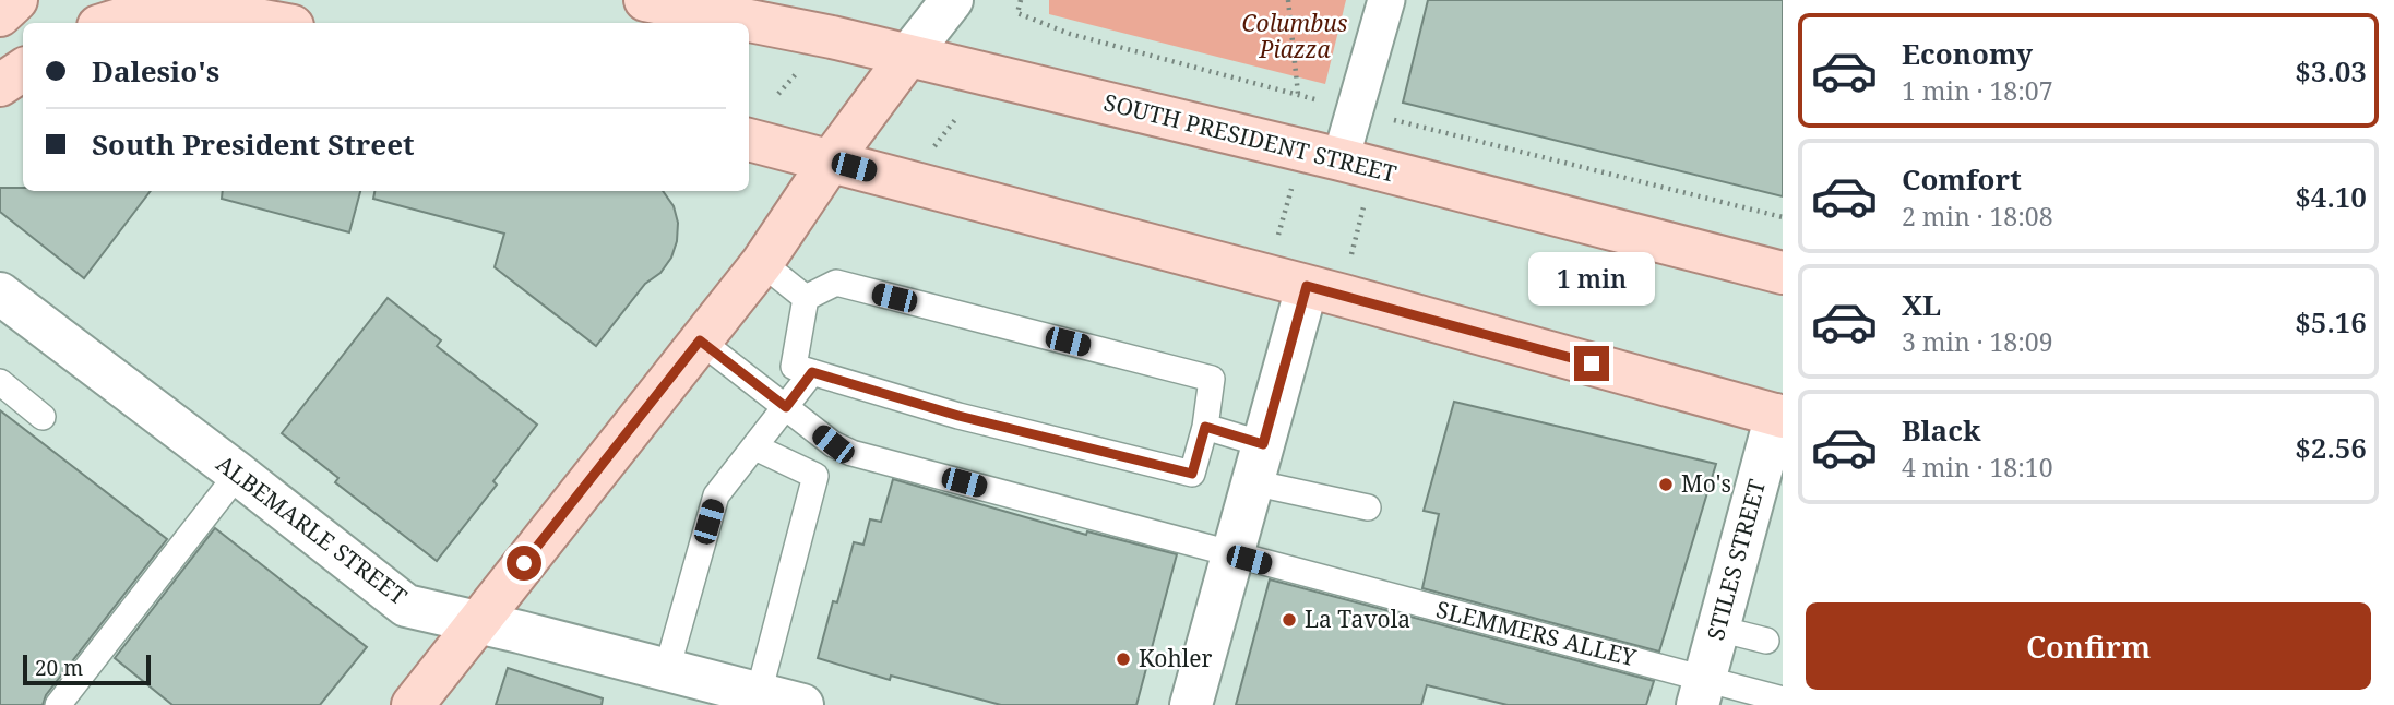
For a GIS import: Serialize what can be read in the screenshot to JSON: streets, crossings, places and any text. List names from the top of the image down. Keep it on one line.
{"streets":{"main road":["SOUTH PRESIDENT STREET"],"street":["ALBEMARLE STREET","STILES STREET"],"lane":["SLEMMERS ALLEY"]},"crossings":[["STILES STREET","SLEMMERS ALLEY"]],"parks":["Columbus Piazza"],"places":["Mo's","La Tavola","Kohler"],"scale_bar":"20 m","page":{"list":[{"name":"Economy","note":"1 min · 18:07","value":"$3.03"},{"name":"Comfort","note":"2 min · 18:08","value":"$4.10"},{"name":"XL","note":"3 min · 18:09","value":"$5.16"},{"name":"Black","note":"4 min · 18:10","value":"$2.56"}],"banner":["Dalesio's","South President Street"],"bubble":"1 min","buttons":"Confirm","scale":"20 m"}}
